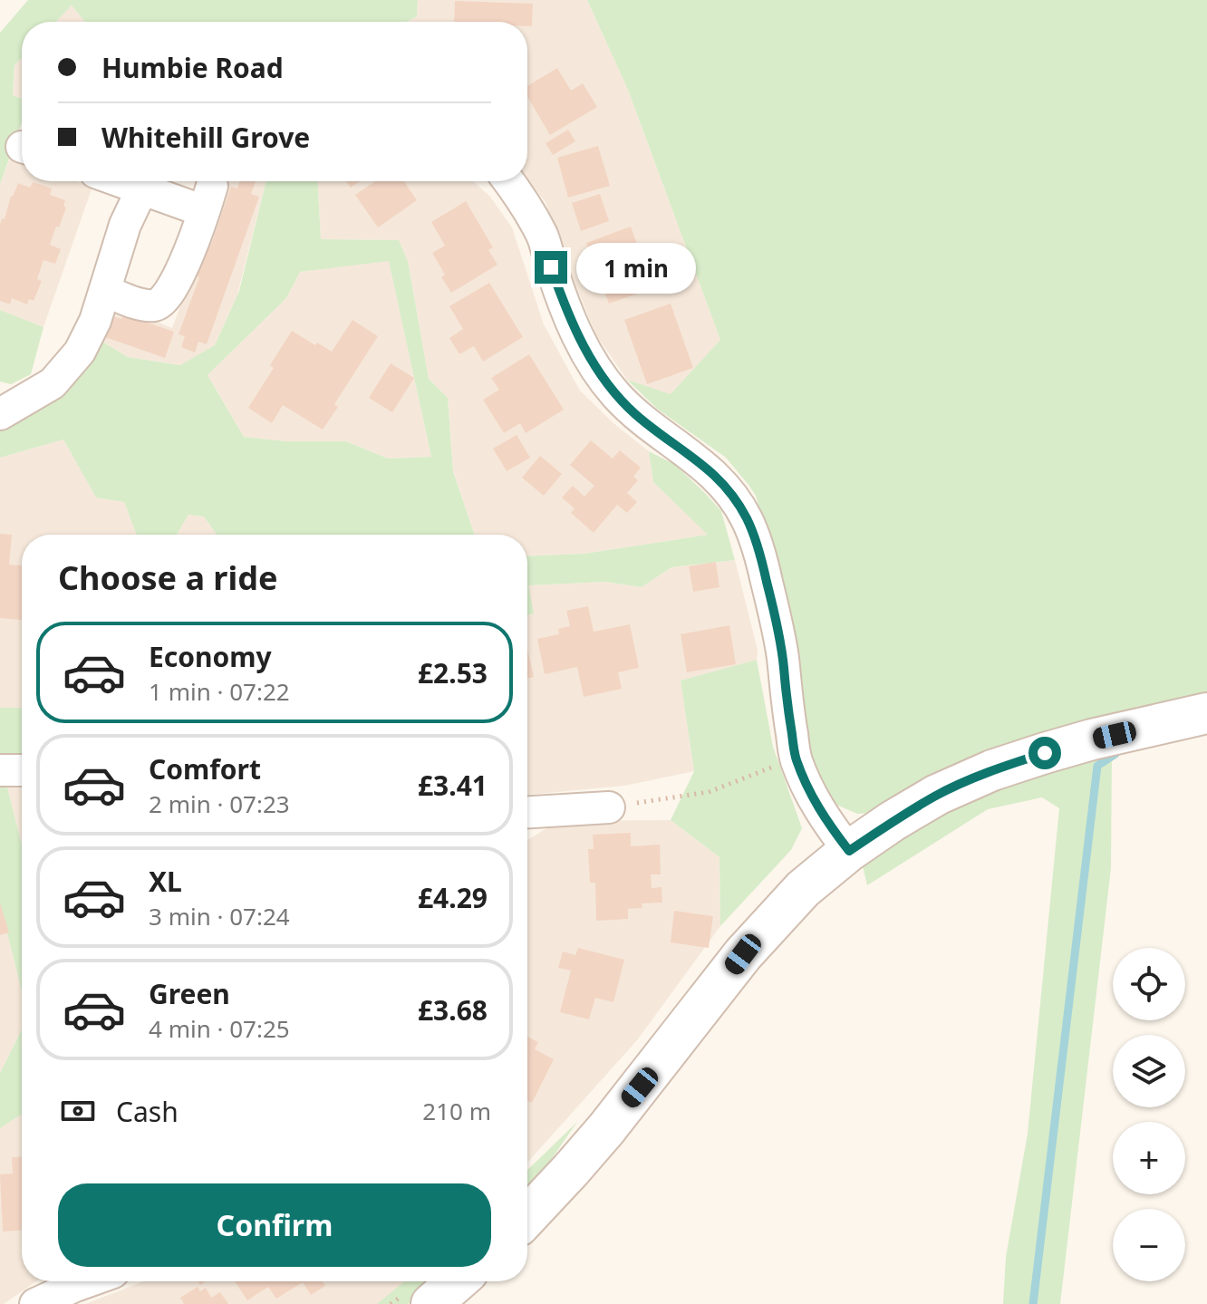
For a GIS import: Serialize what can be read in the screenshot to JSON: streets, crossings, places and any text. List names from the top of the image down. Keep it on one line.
{"page":{"banner":["Humbie Road","Whitehill Grove"],"bubble":"1 min","heading":"Choose a ride","list":[{"name":"Economy","note":"1 min · 07:22","value":"£2.53"},{"name":"Comfort","note":"2 min · 07:23","value":"£3.41"},{"name":"XL","note":"3 min · 07:24","value":"£4.29"},{"name":"Green","note":"4 min · 07:25","value":"£3.68"}],"map_buttons":["+","−"],"pay":["Cash","210 m"],"buttons":"Confirm"}}
